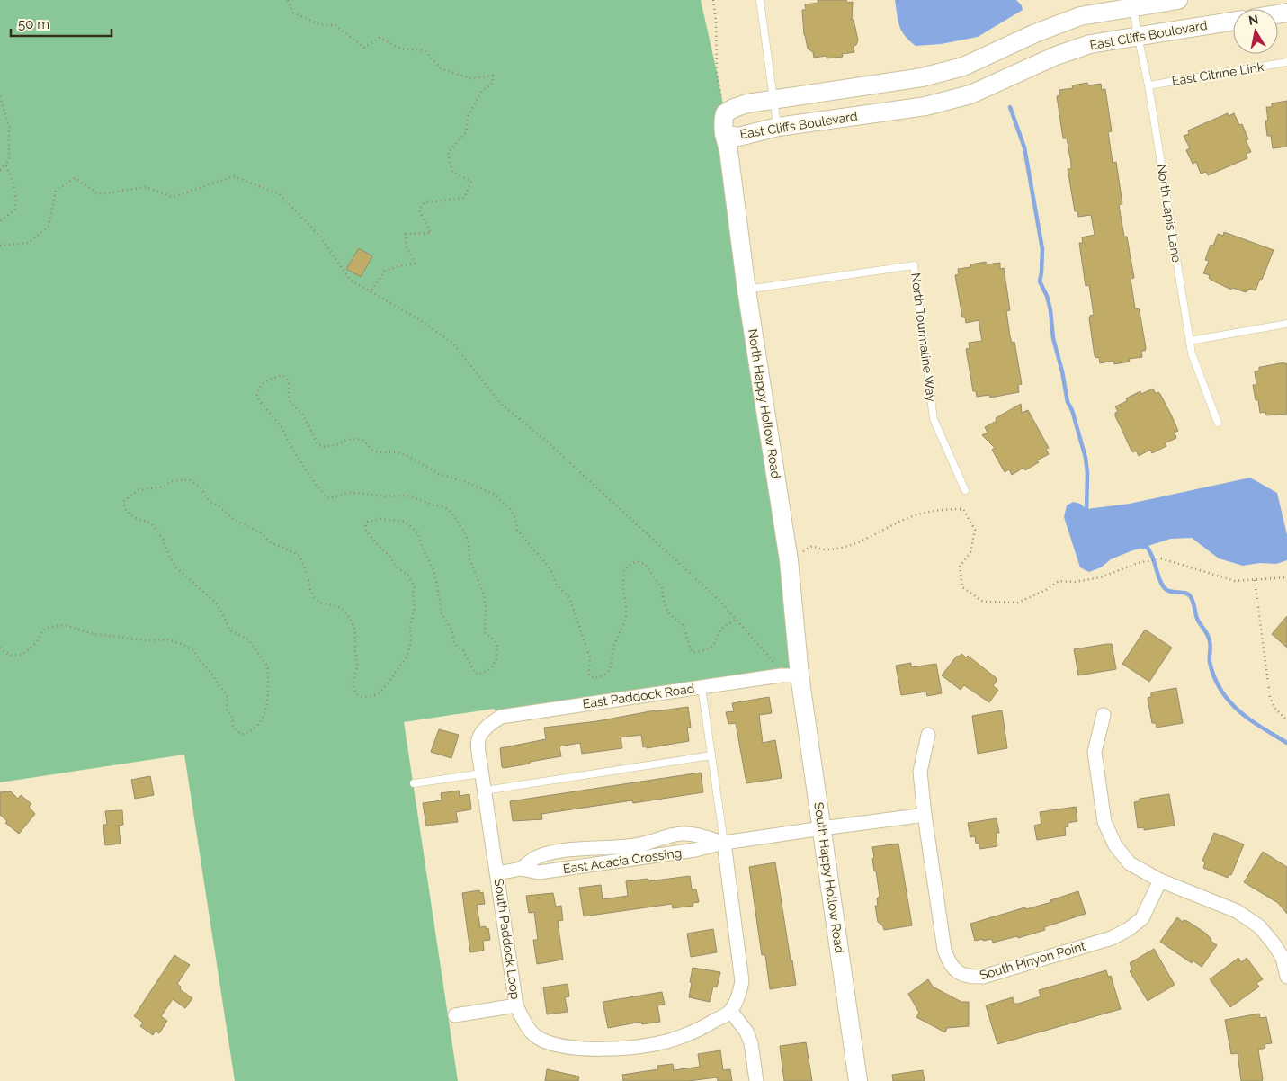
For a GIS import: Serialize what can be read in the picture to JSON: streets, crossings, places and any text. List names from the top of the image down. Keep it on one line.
{"streets":{"street":["East Cliffs Boulevard","North Happy Hollow Road","East Paddock Road","East Acacia Crossing","South Happy Hollow Road","South Paddock Loop","South Pinyon Point"],"lane":["East Citrine Link","North Lapis Lane","North Tourmaline Way"]},"crossings":[["East Cliffs Boulevard","North Lapis Lane"],["East Cliffs Boulevard","North Happy Hollow Road"],["East Citrine Link","North Lapis Lane"],["North Tourmaline Way","North Happy Hollow Road"],["North Happy Hollow Road","East Paddock Road"],["North Happy Hollow Road","South Happy Hollow Road"],["East Paddock Road","South Happy Hollow Road"],["East Paddock Road","South Paddock Loop"],["East Acacia Crossing","South Happy Hollow Road"],["East Acacia Crossing","South Paddock Loop"],["East Acacia Crossing","South Pinyon Point"]],"scale_bar":"50 m","north":"top"}
